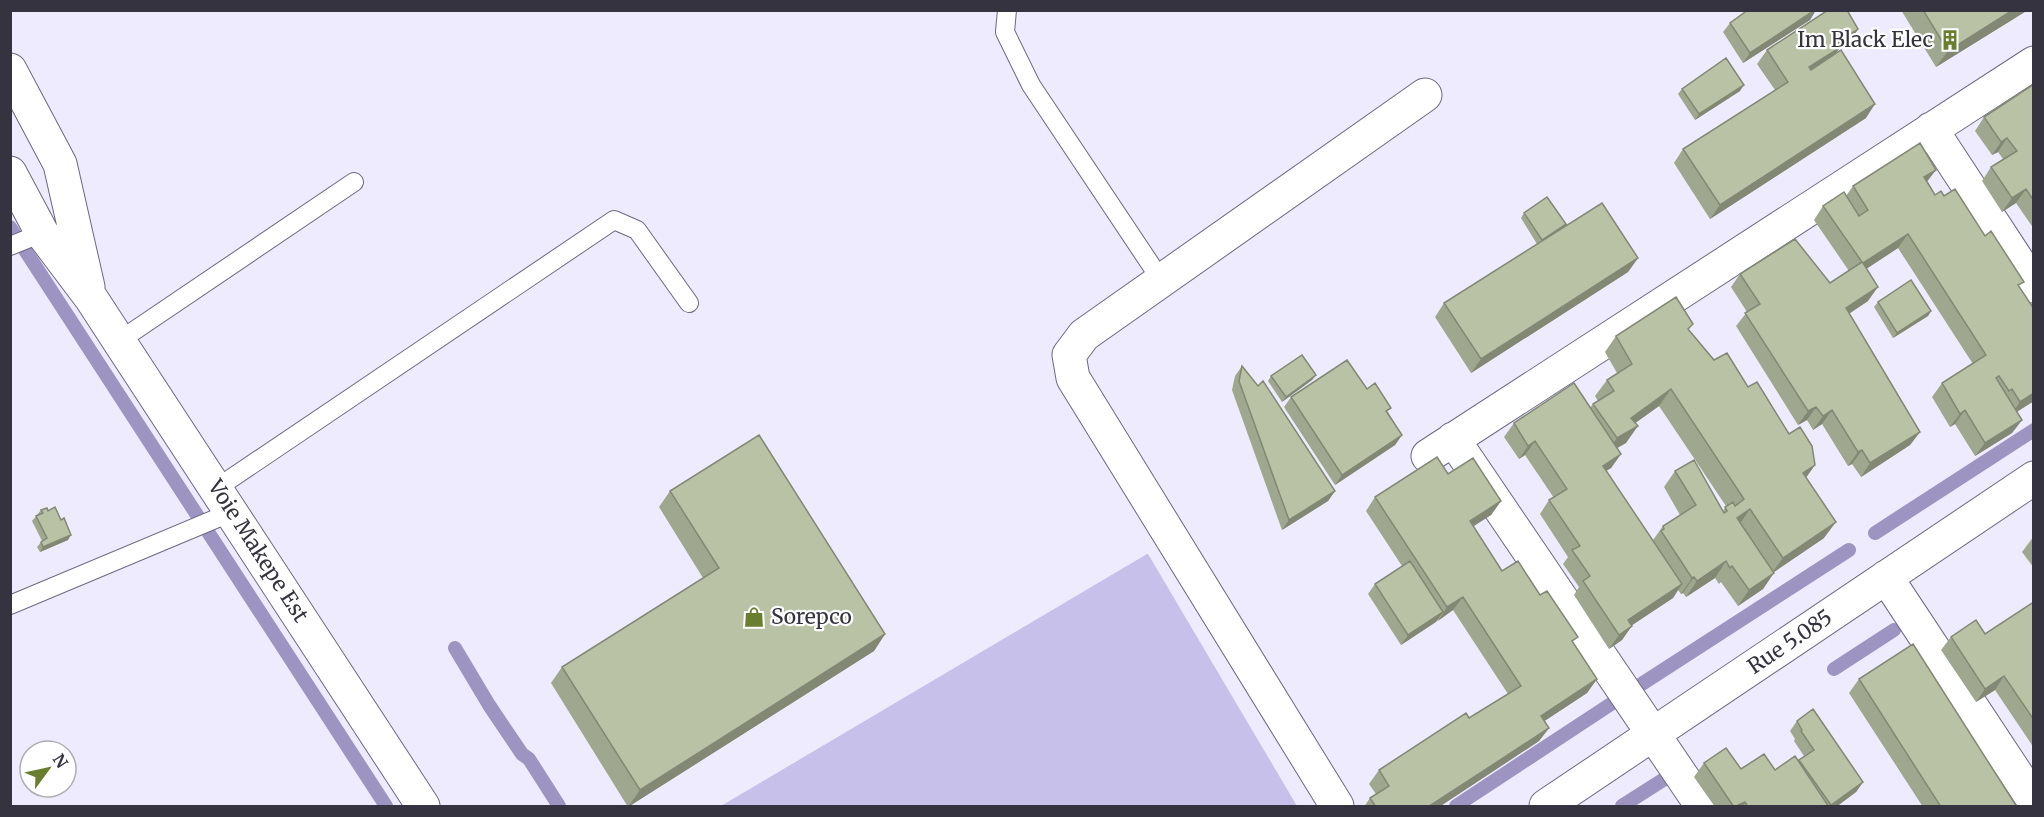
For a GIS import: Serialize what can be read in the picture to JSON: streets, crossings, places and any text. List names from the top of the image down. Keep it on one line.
{"streets":{"street":["Voie Makepe Est","Rue 5.085"]},"places":{"building":["Im Black Elec"],"shop":["Sorepco"]},"north":"top right"}
